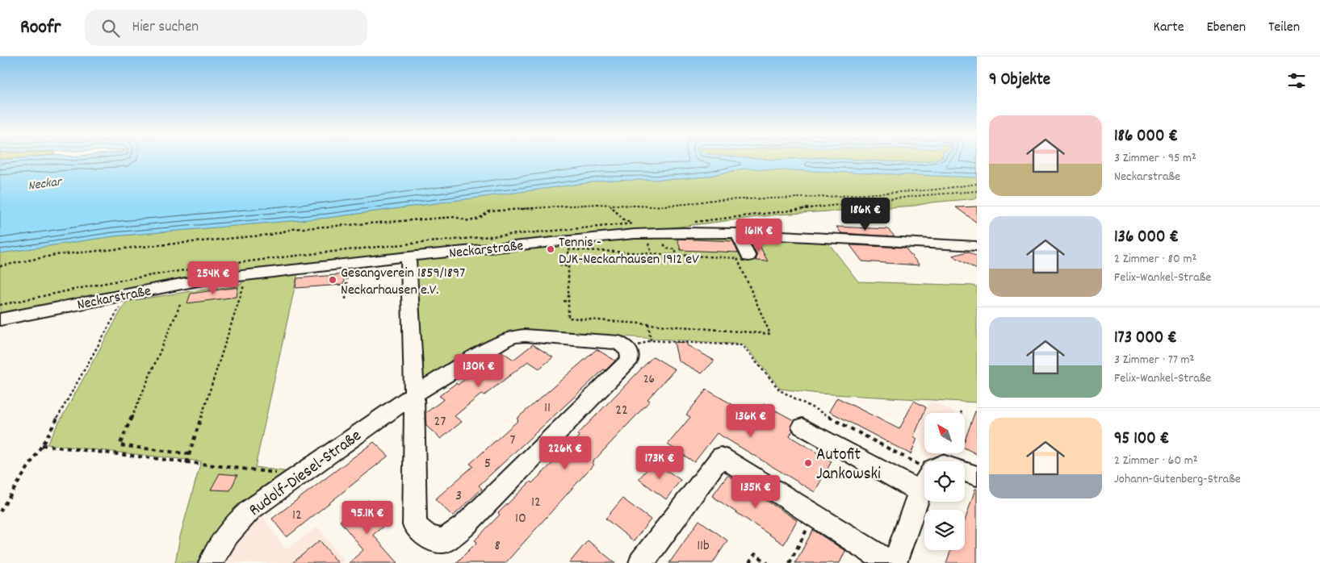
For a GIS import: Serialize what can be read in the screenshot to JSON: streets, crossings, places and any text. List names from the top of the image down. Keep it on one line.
{"streets":{"street":["Neckarstraße","Rudolf-Diesel-Straße"]},"water":["Neckar"],"places":["Tennis - DJK-Neckarhausen 1912 eV","Gesangverein 1859/1897 Neckarhausen e.V.","Autofit Jankowski"],"house_numbers":["26","11","22","27","7","5","3","12","12","10","8","11b"],"north":"top left","page":{"header":"Roofr","search":"Hier suchen","nav":["Karte","Ebenen","Teilen"],"heading":"9 Objekte","list":[{"name":"186 000 €","note":"3 Zimmer · 95 m² · Neckarstraße"},{"name":"136 000 €","note":"2 Zimmer · 80 m² · Felix-Wankel-Straße"},{"name":"173 000 €","note":"3 Zimmer · 77 m² · Felix-Wankel-Straße"},{"name":"95 100 €","note":"2 Zimmer · 60 m² · Johann-Gutenberg-Straße"}],"price":["186K €","161K €","254K €","130K €","136K €","226K €","173K €","135K €","95.1K €"]}}
